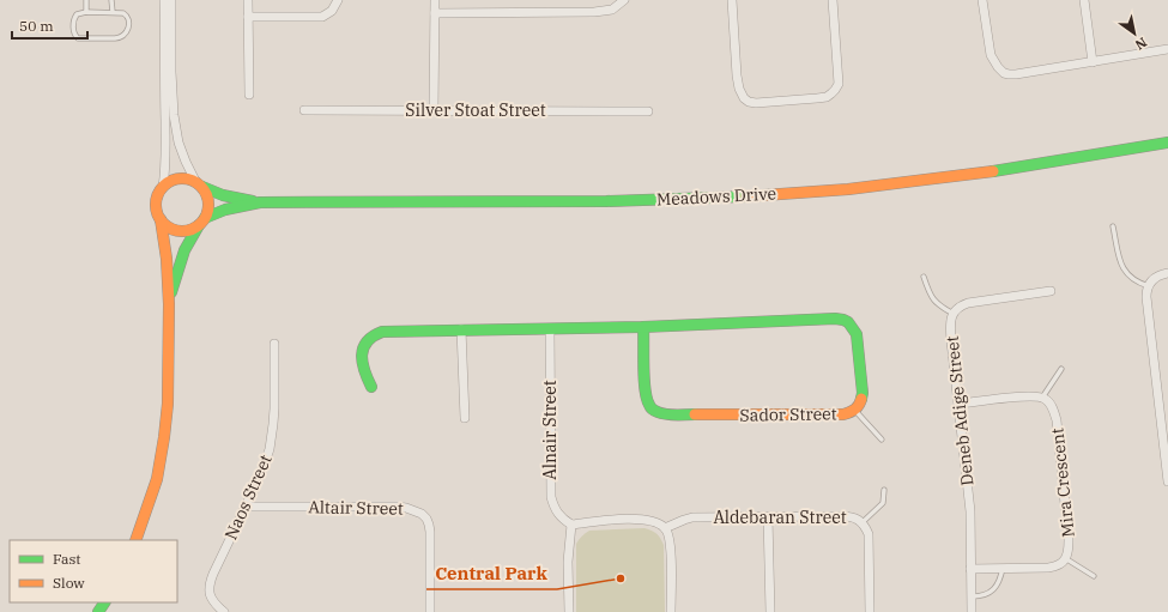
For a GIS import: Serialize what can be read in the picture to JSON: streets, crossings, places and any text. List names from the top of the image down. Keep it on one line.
{"streets":{"street":["Silver Stoat Street","Meadows Drive","Deneb Adige Street","Sador Street","Alnair Street","Mira Crescent","Naos Street","Altair Street","Aldebaran Street"]},"crossings":[["Deneb Adige Street","Mira Crescent"],["Sador Street","Alnair Street"],["Naos Street","Altair Street"]],"places":["Central Park"],"legend":["Fast","Slow"],"scale_bar":"50 m","north":"bottom right"}
